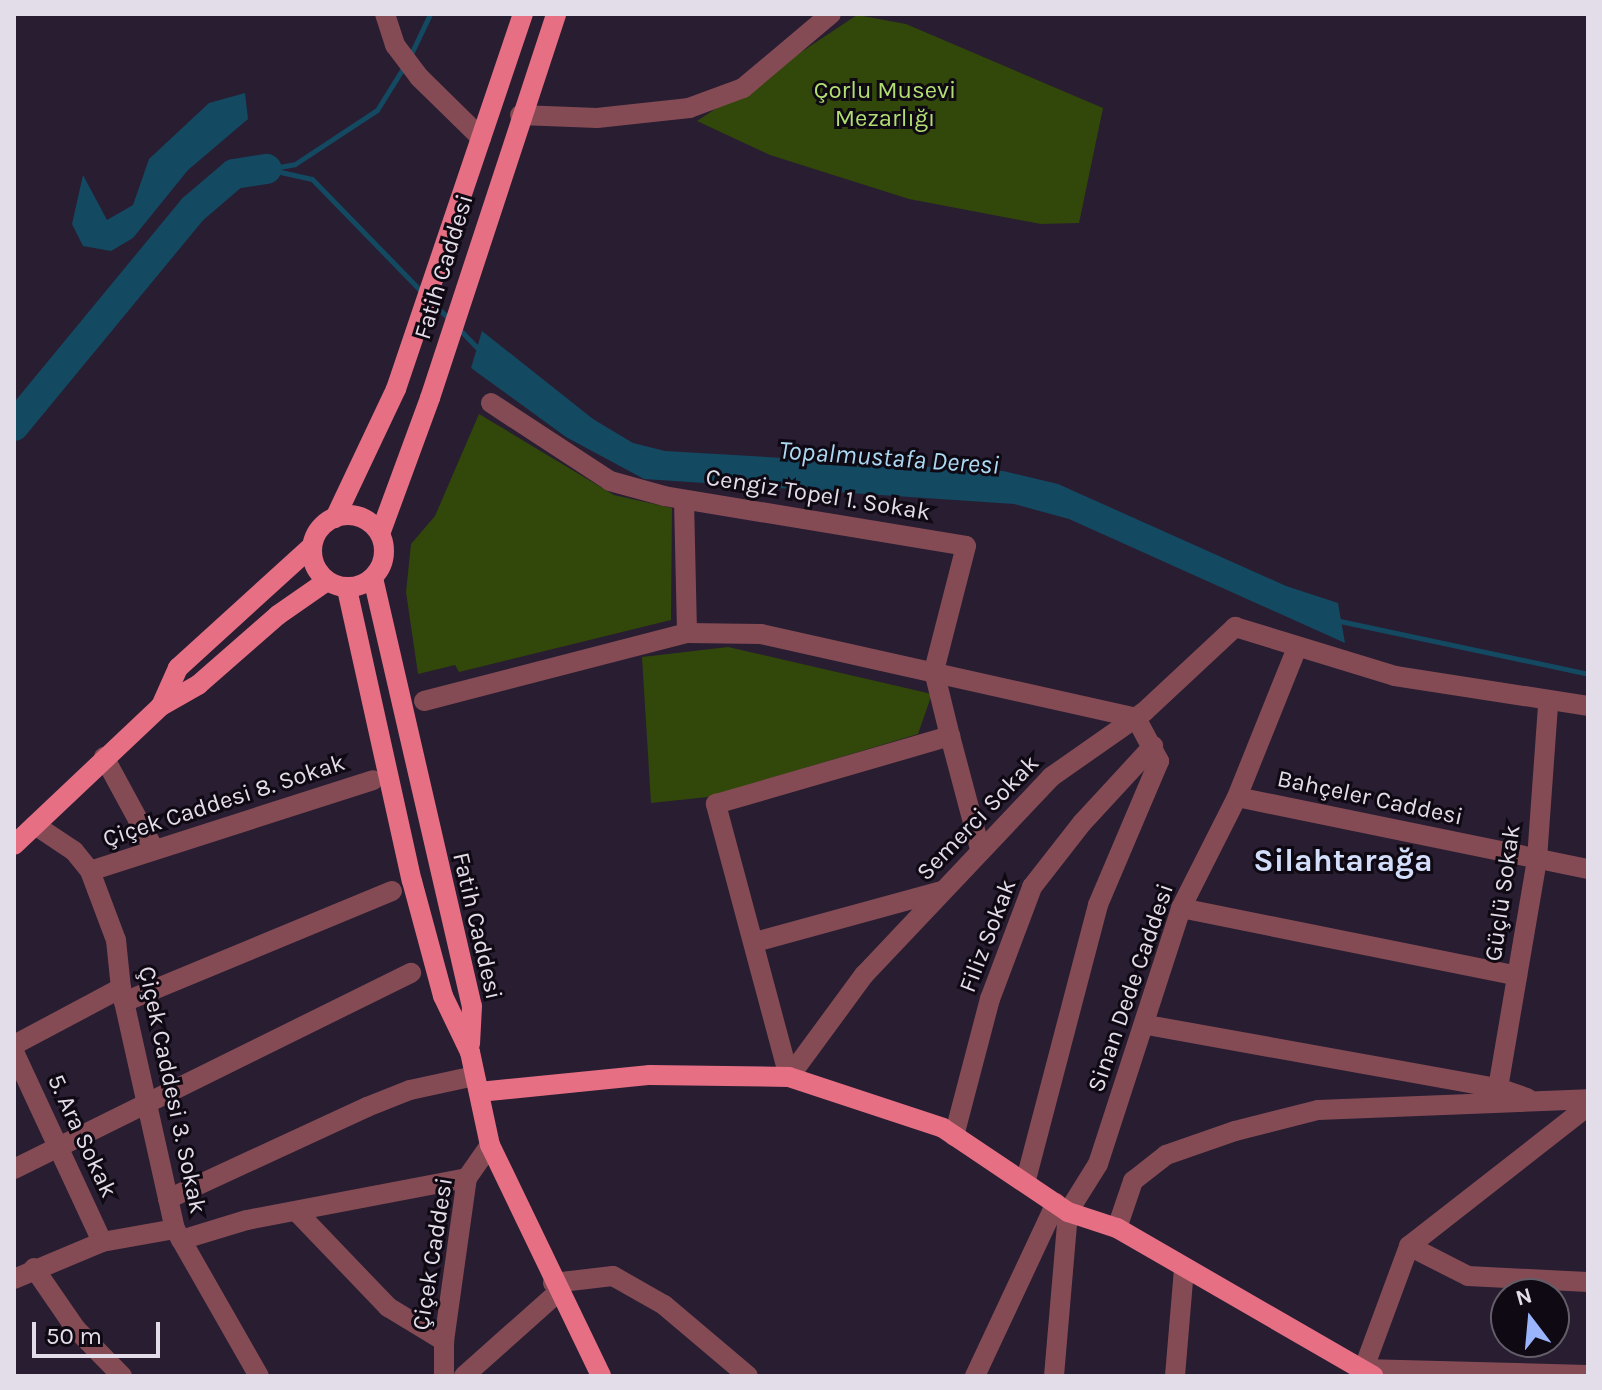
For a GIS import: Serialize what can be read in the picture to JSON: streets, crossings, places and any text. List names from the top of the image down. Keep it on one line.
{"streets":{"main road":["Fatih Caddesi"],"street":["Cengiz Topel 1. Sokak","Bahçeler Caddesi","Çiçek Caddesi 8. Sokak","Semerci Sokak","Güçlü Sokak","Filiz Sokak","Sinan Dede Caddesi","Çiçek Caddesi 3. Sokak","5. Ara Sokak","Çiçek Caddesi"]},"crossings":[["Fatih Caddesi","Çiçek Caddesi"],["Cengiz Topel 1. Sokak","Semerci Sokak"],["Bahçeler Caddesi","Güçlü Sokak"],["Bahçeler Caddesi","Sinan Dede Caddesi"],["Çiçek Caddesi 8. Sokak","Çiçek Caddesi 3. Sokak"],["Semerci Sokak","Sinan Dede Caddesi"]],"districts":["Silahtarağa"],"water":["Topalmustafa Deresi"],"parks":["Çorlu Musevi Mezarlığı"],"scale_bar":"50 m","north":"top"}
